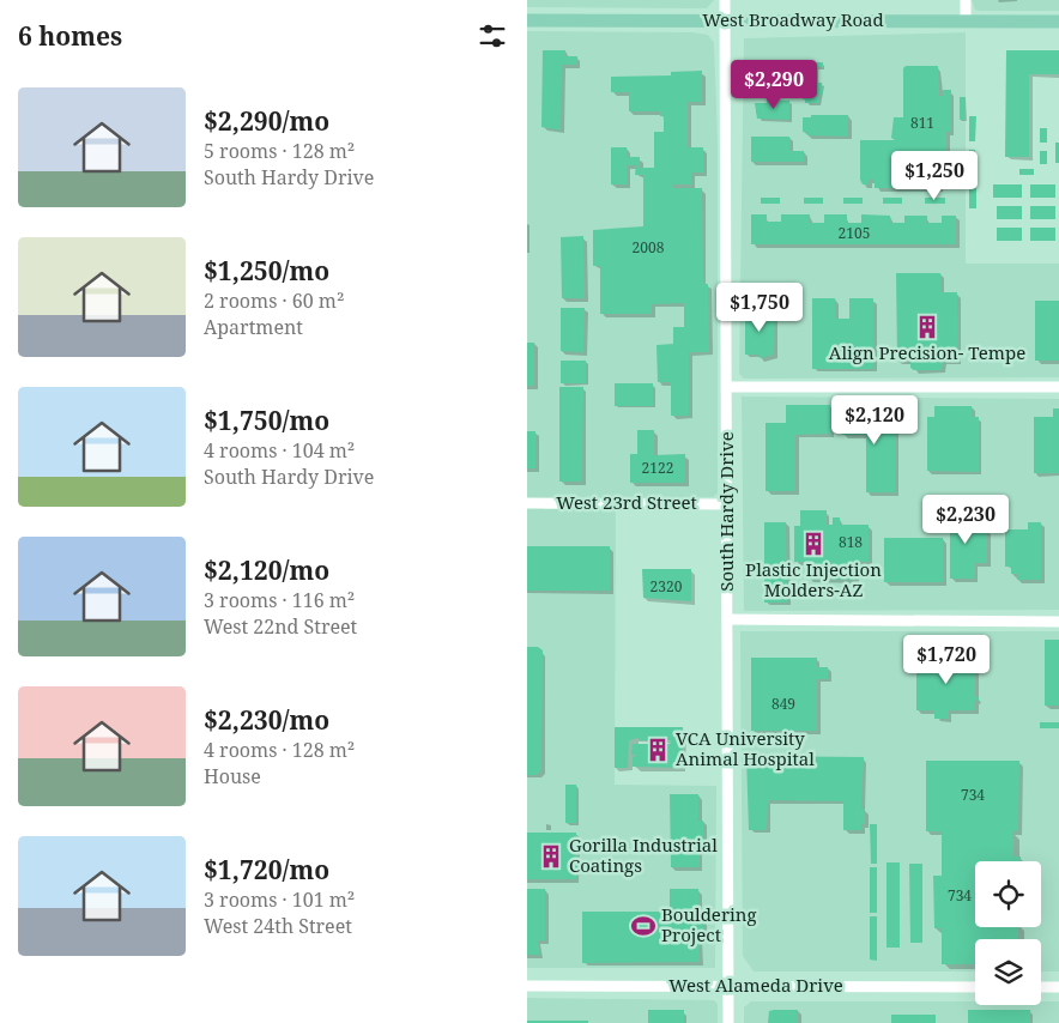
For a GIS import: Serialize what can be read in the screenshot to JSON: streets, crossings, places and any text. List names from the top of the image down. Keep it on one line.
{"streets":{"main road":["West Broadway Road"],"street":["West 23rd Street","South Hardy Drive","West Alameda Drive"]},"crossings":[["West Broadway Road","South Hardy Drive"],["West 23rd Street","South Hardy Drive"],["South Hardy Drive","West Alameda Drive"]],"places":{"building":["Align Precision- Tempe","Plastic Injection Molders-AZ","VCA University Animal Hospital","Gorilla Industrial Coatings"],"sports":["Bouldering Project"]},"house_numbers":["811","2105","2008","2122","818","2320","849","734","734"],"page":{"heading":"6 homes","price":["$2,290","$1,250","$1,750","$2,120","$2,230","$1,720"],"list":[{"name":"$2,290/mo","note":"5 rooms · 128 m² · South Hardy Drive"},{"name":"$1,250/mo","note":"2 rooms · 60 m² · Apartment"},{"name":"$1,750/mo","note":"4 rooms · 104 m² · South Hardy Drive"},{"name":"$2,120/mo","note":"3 rooms · 116 m² · West 22nd Street"},{"name":"$2,230/mo","note":"4 rooms · 128 m² · House"},{"name":"$1,720/mo","note":"3 rooms · 101 m² · West 24th Street"}]}}
